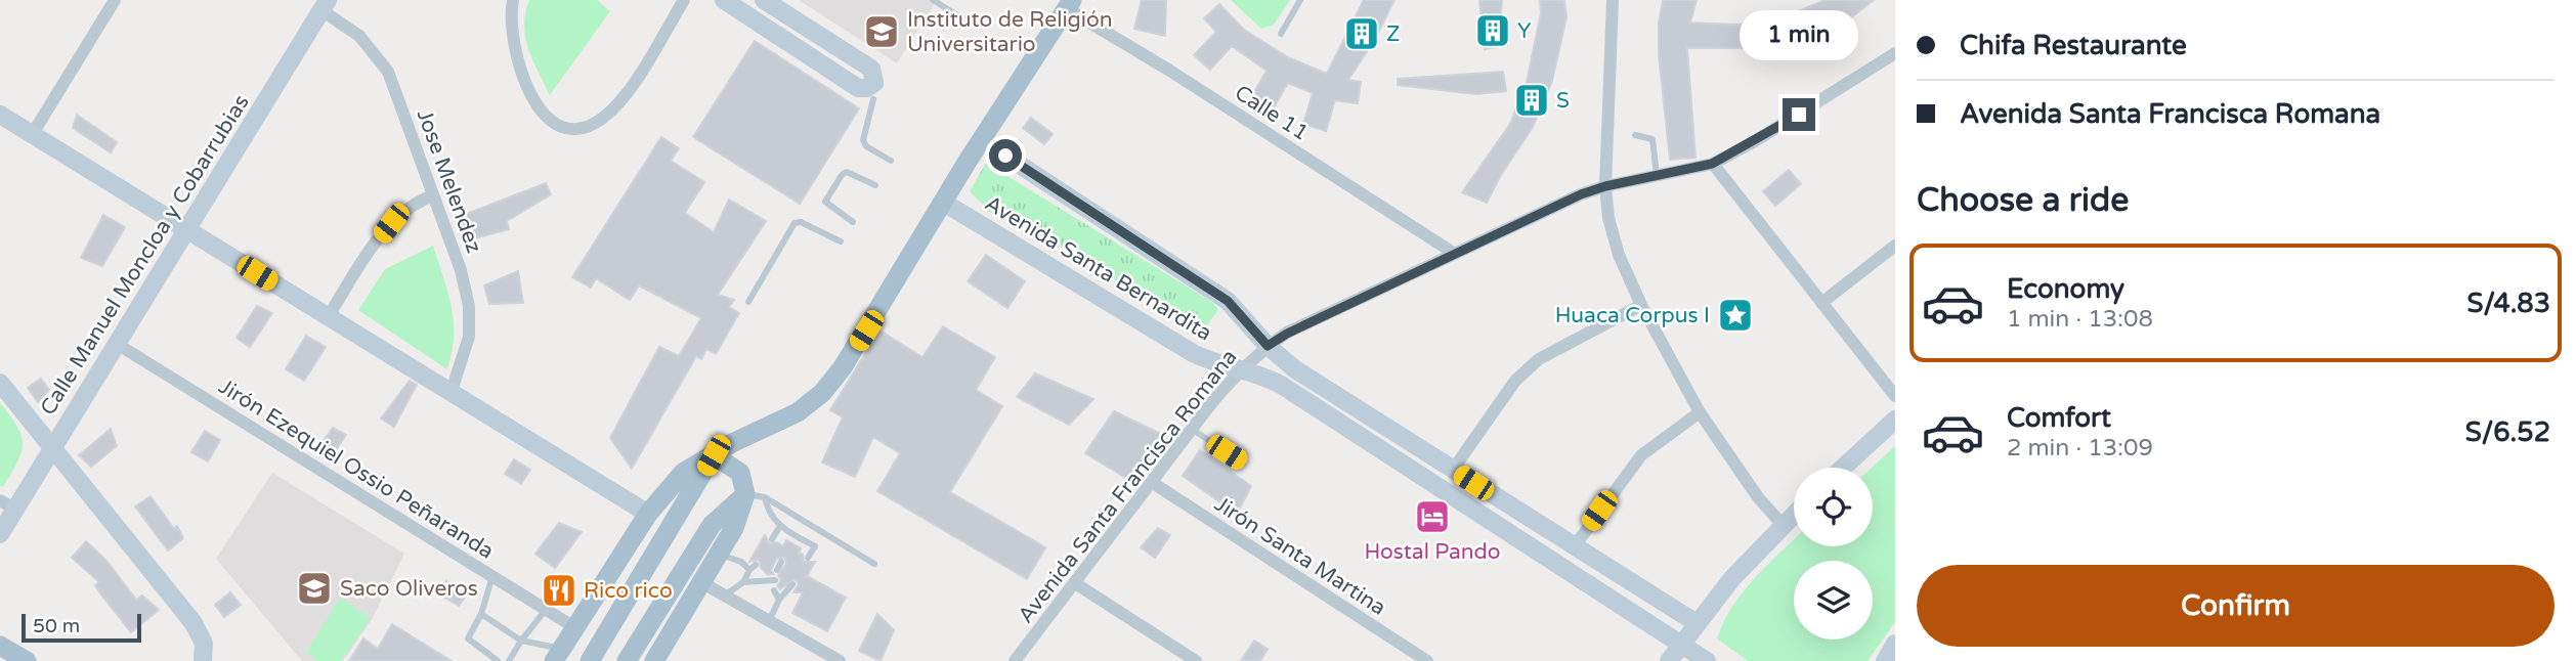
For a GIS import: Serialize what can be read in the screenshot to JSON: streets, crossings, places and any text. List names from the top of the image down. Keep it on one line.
{"streets":{"main road":["Calle Manuel Moncloa y Cobarrubias","Avenida Santa Bernardita"],"street":["Calle 11","Jose Melendez","Jirón Ezequiel Ossio Peñaranda","Avenida Santa Francisca Romana","Jirón Santa Martina"]},"crossings":[["Calle 11","Avenida Santa Francisca Romana"],["Jose Melendez","Calle Manuel Moncloa y Cobarrubias"],["Calle Manuel Moncloa y Cobarrubias","Jirón Ezequiel Ossio Peñaranda"],["Avenida Santa Bernardita","Avenida Santa Francisca Romana"],["Avenida Santa Francisca Romana","Jirón Santa Martina"]],"places":{"building":["Y","Z","S"],"school or university":["Instituto de Religión Universitario","Saco Oliveros"],"place":["Huaca Corpus I"],"hotel":["Hostal Pando"],"restaurant":["Rico rico"]},"scale_bar":"50 m","page":{"banner":["Chifa Restaurante","Avenida Santa Francisca Romana"],"bubble":"1 min","heading":"Choose a ride","list":[{"name":"Economy","note":"1 min · 13:08","value":"S/4.83"},{"name":"Comfort","note":"2 min · 13:09","value":"S/6.52"}],"buttons":"Confirm","scale":"50 m"}}
